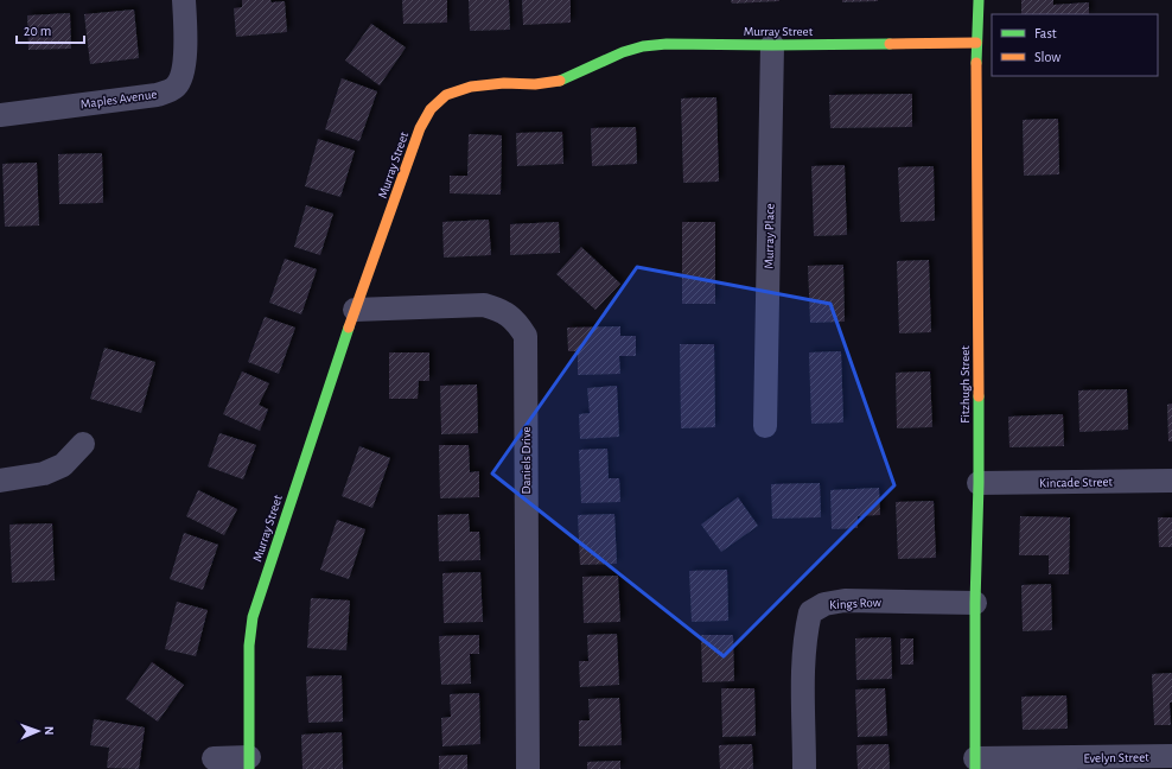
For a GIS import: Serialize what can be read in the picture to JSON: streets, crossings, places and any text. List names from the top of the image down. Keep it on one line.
{"streets":{"street":["Murray Street","Maples Avenue","Murray Place","Fitzhugh Street","Daniels Drive","Kincade Street","Kings Row","Evelyn Street"]},"crossings":[["Murray Street","Murray Place"],["Murray Street","Fitzhugh Street"],["Murray Street","Daniels Drive"],["Fitzhugh Street","Kincade Street"],["Fitzhugh Street","Kings Row"],["Fitzhugh Street","Evelyn Street"]],"legend":["Fast","Slow"],"scale_bar":"20 m","north":"right"}
